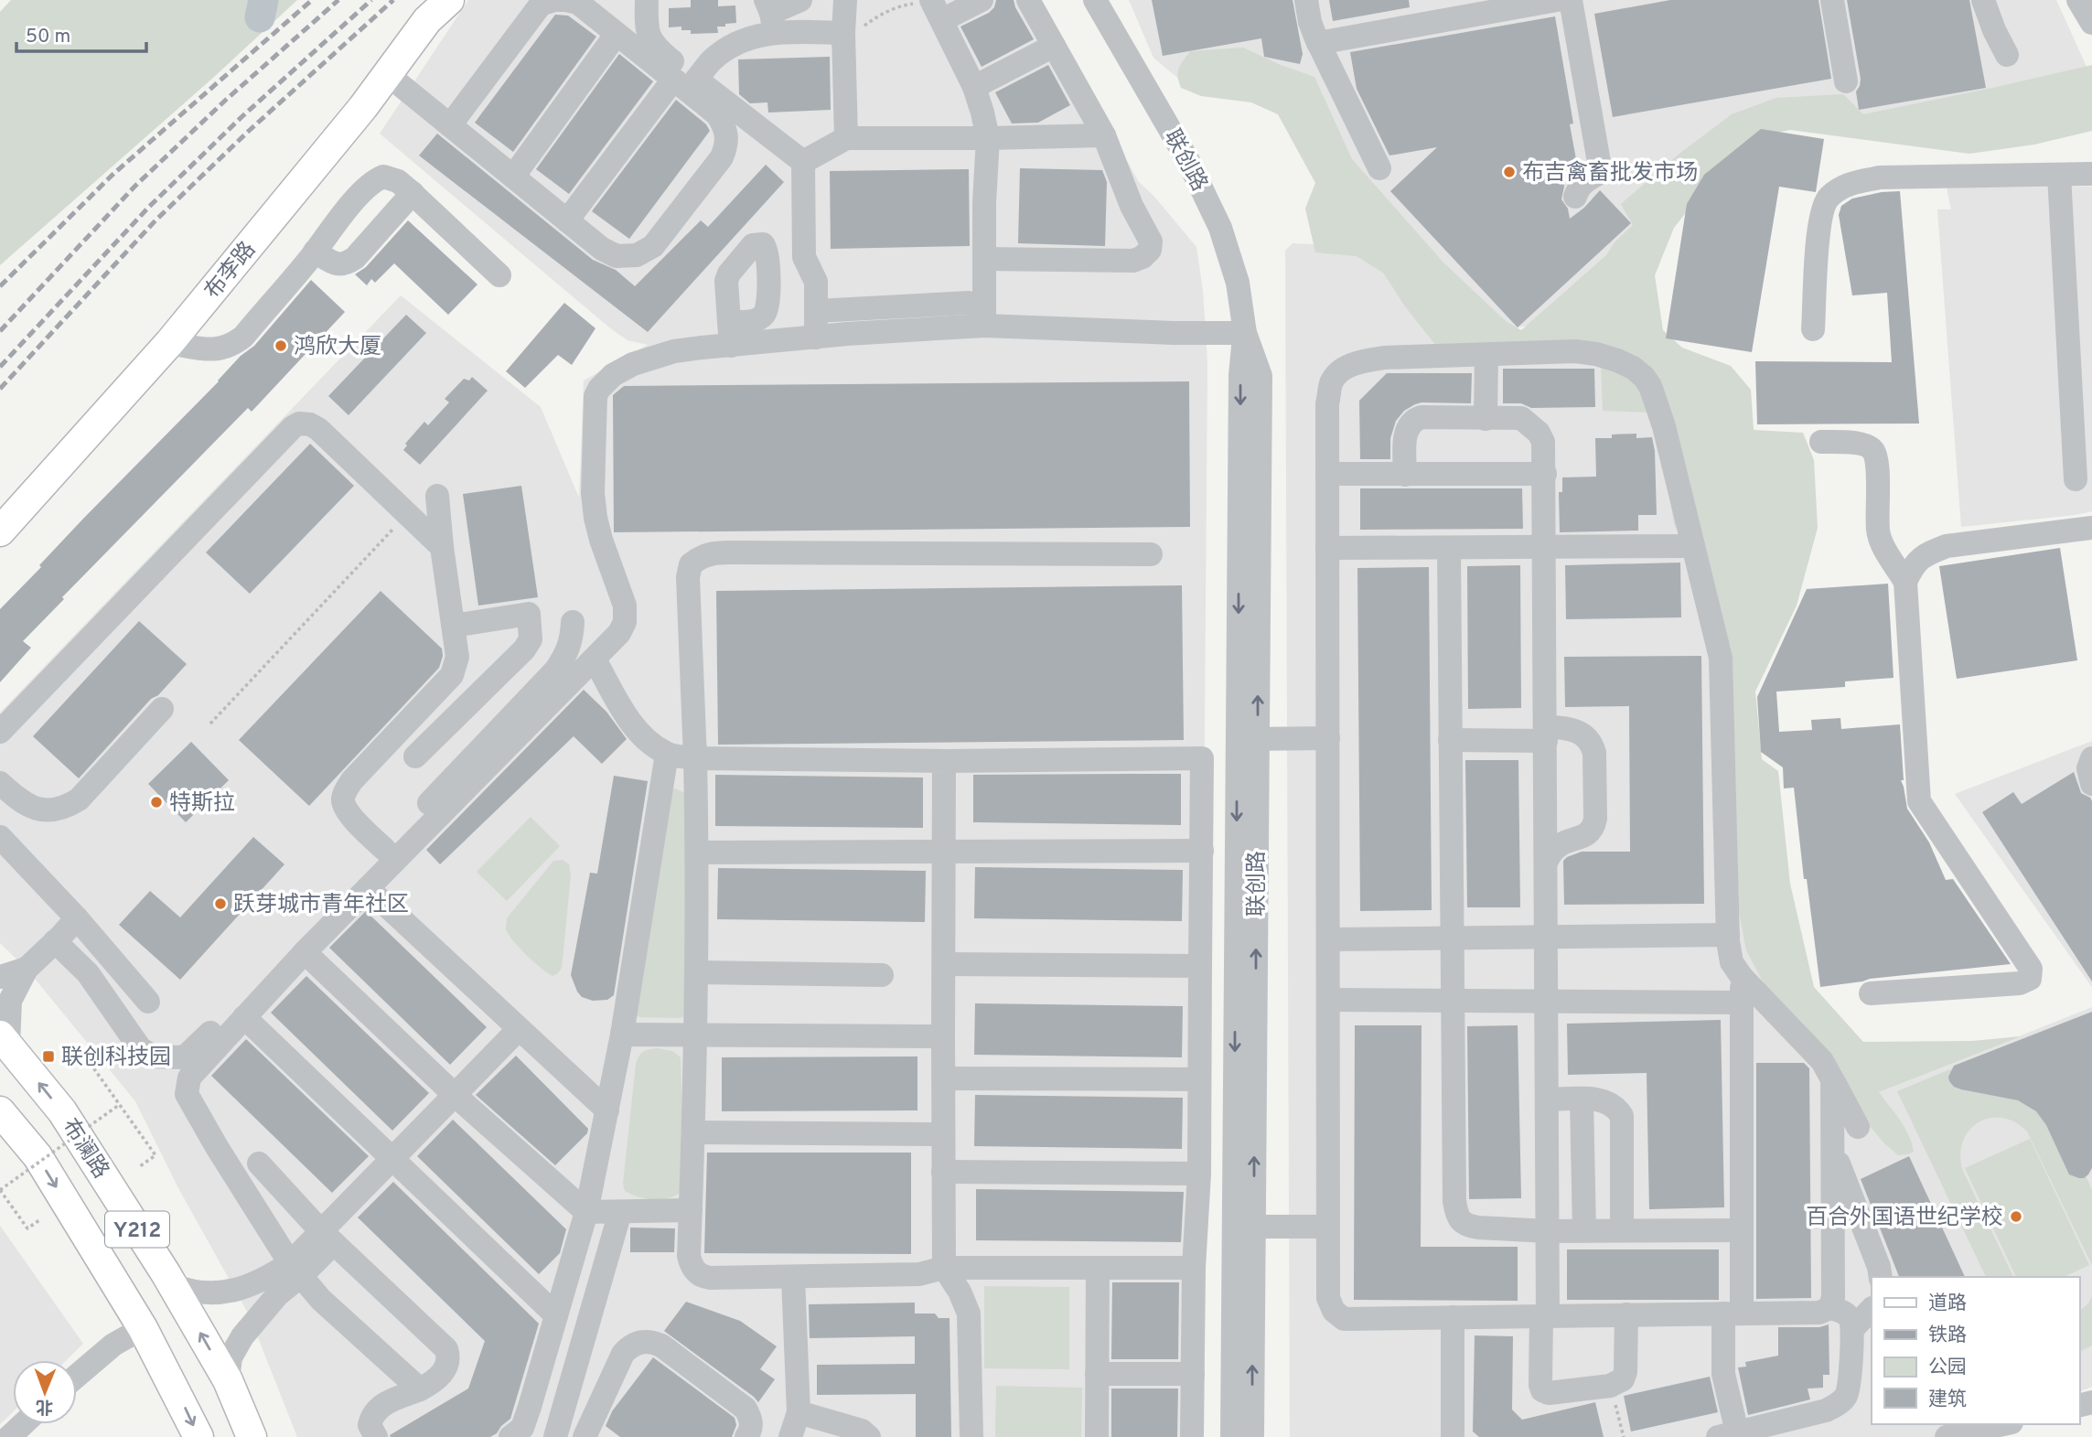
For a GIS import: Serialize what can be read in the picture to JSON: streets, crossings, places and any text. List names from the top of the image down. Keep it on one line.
{"streets":{"main road":["布李路","布澜路","Y212"],"street":["联创路"]},"places":{"other":["布吉禽畜批发市场","鸿欣大厦","特斯拉","跃芽城市青年社区","百合外国语世纪学校"],"transit":["联创科技园"]},"legend":["道路","铁路","公园","建筑"],"scale_bar":"50 m","north":"bottom"}
